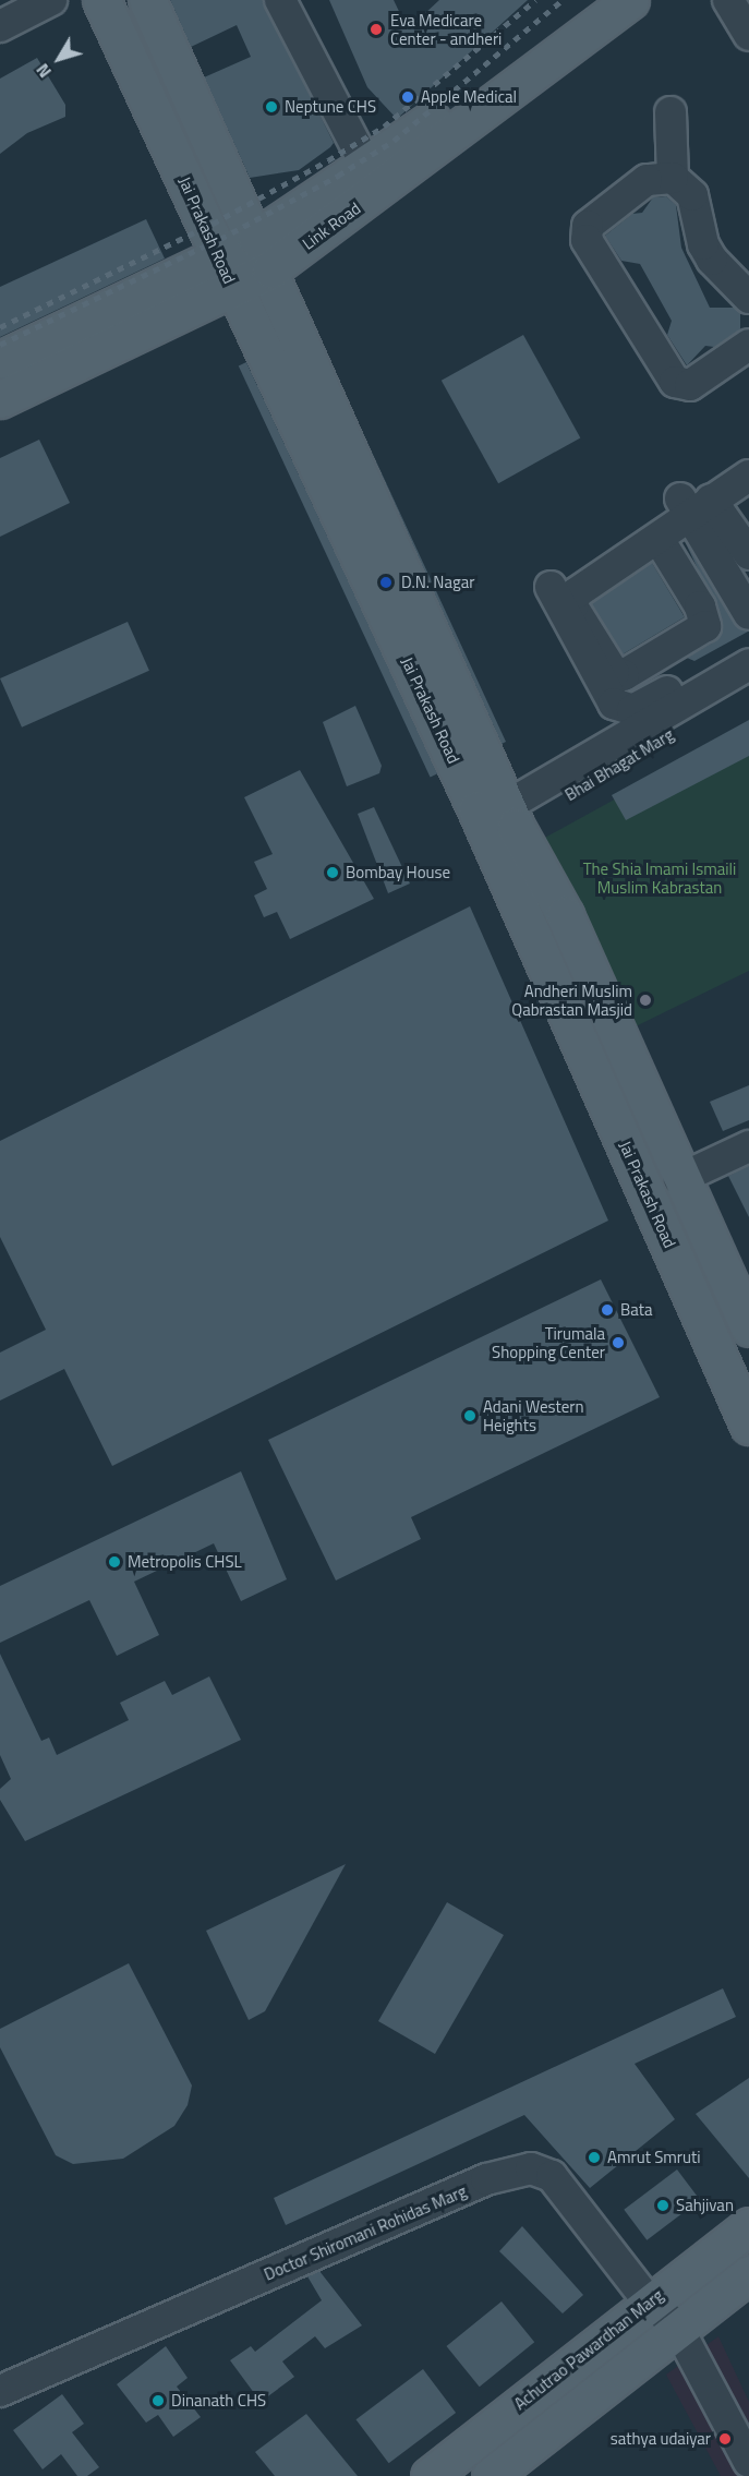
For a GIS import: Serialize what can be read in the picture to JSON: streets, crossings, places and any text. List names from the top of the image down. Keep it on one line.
{"streets":{"main road":["Link Road","Jai Prakash Road","Achutrao Pawardhan Marg"],"street":["Bhai Bhagat Marg","Doctor Shiromani Rohidas Marg"]},"crossings":[["Link Road","Jai Prakash Road"],["Doctor Shiromani Rohidas Marg","Achutrao Pawardhan Marg"]],"parks":["The Shia Imami Ismaili Muslim Kabrastan"],"places":["Eva Medicare Center - andheri","Apple Medical","Neptune CHS","D.N. Nagar","Bombay House","Andheri Muslim Qabrastan Masjid","Bata","Tirumala Shopping Center","Adani Western Heights","Metropolis CHSL","Amrut Smruti","Sahjivan","Dinanath CHS","sathya udaiyar"],"north":"bottom left"}
